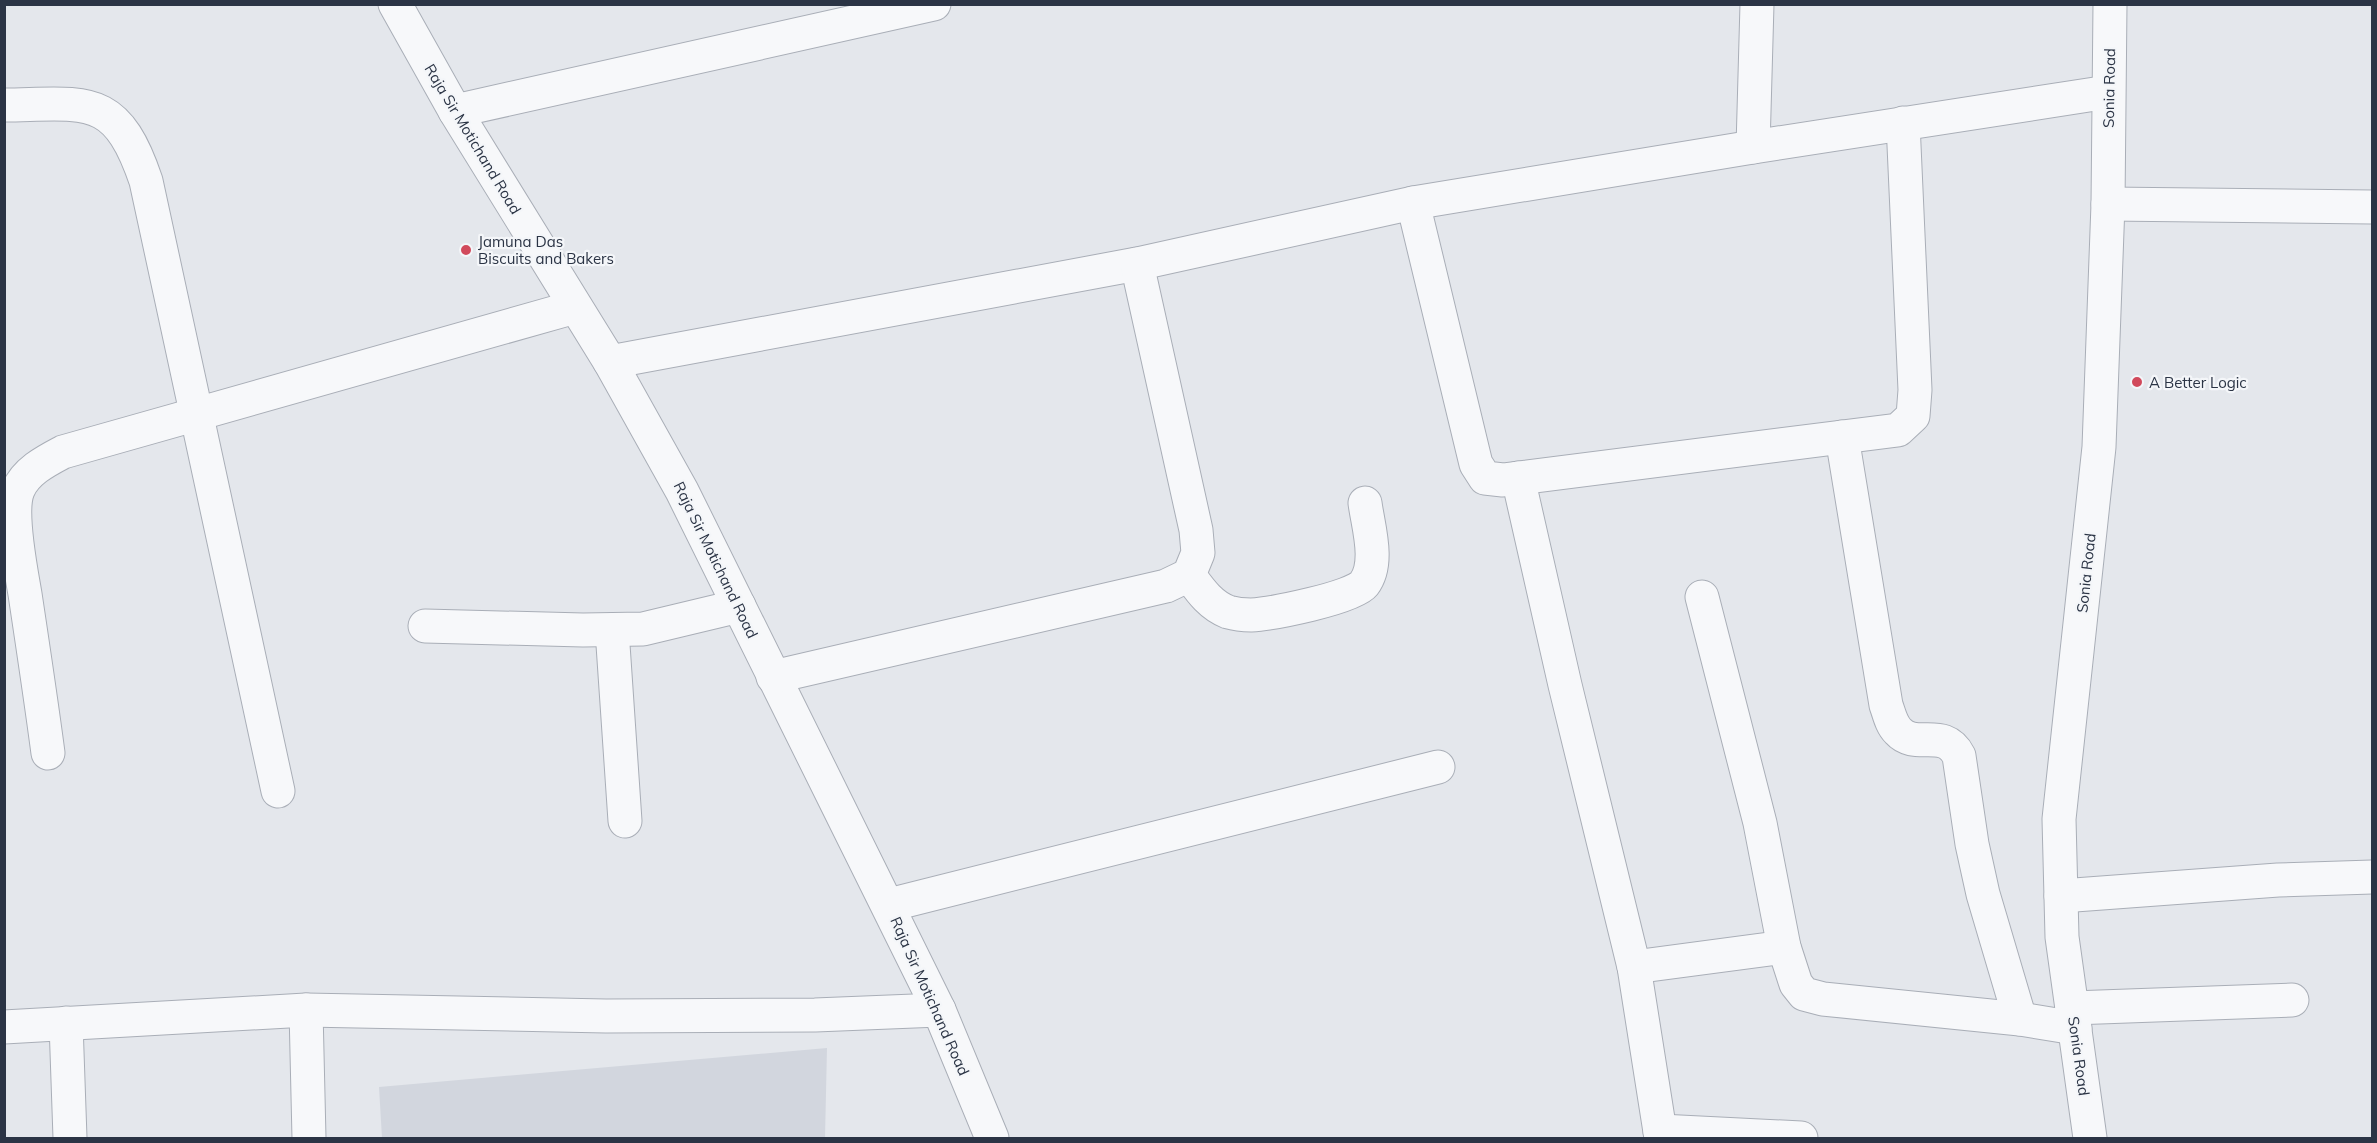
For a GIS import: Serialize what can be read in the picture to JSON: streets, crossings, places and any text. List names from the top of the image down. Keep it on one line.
{"streets":{"street":["Sonia Road","Raja Sir Motichand Road"]},"places":["Jamuna Das Biscuits and Bakers","A Better Logic"]}
